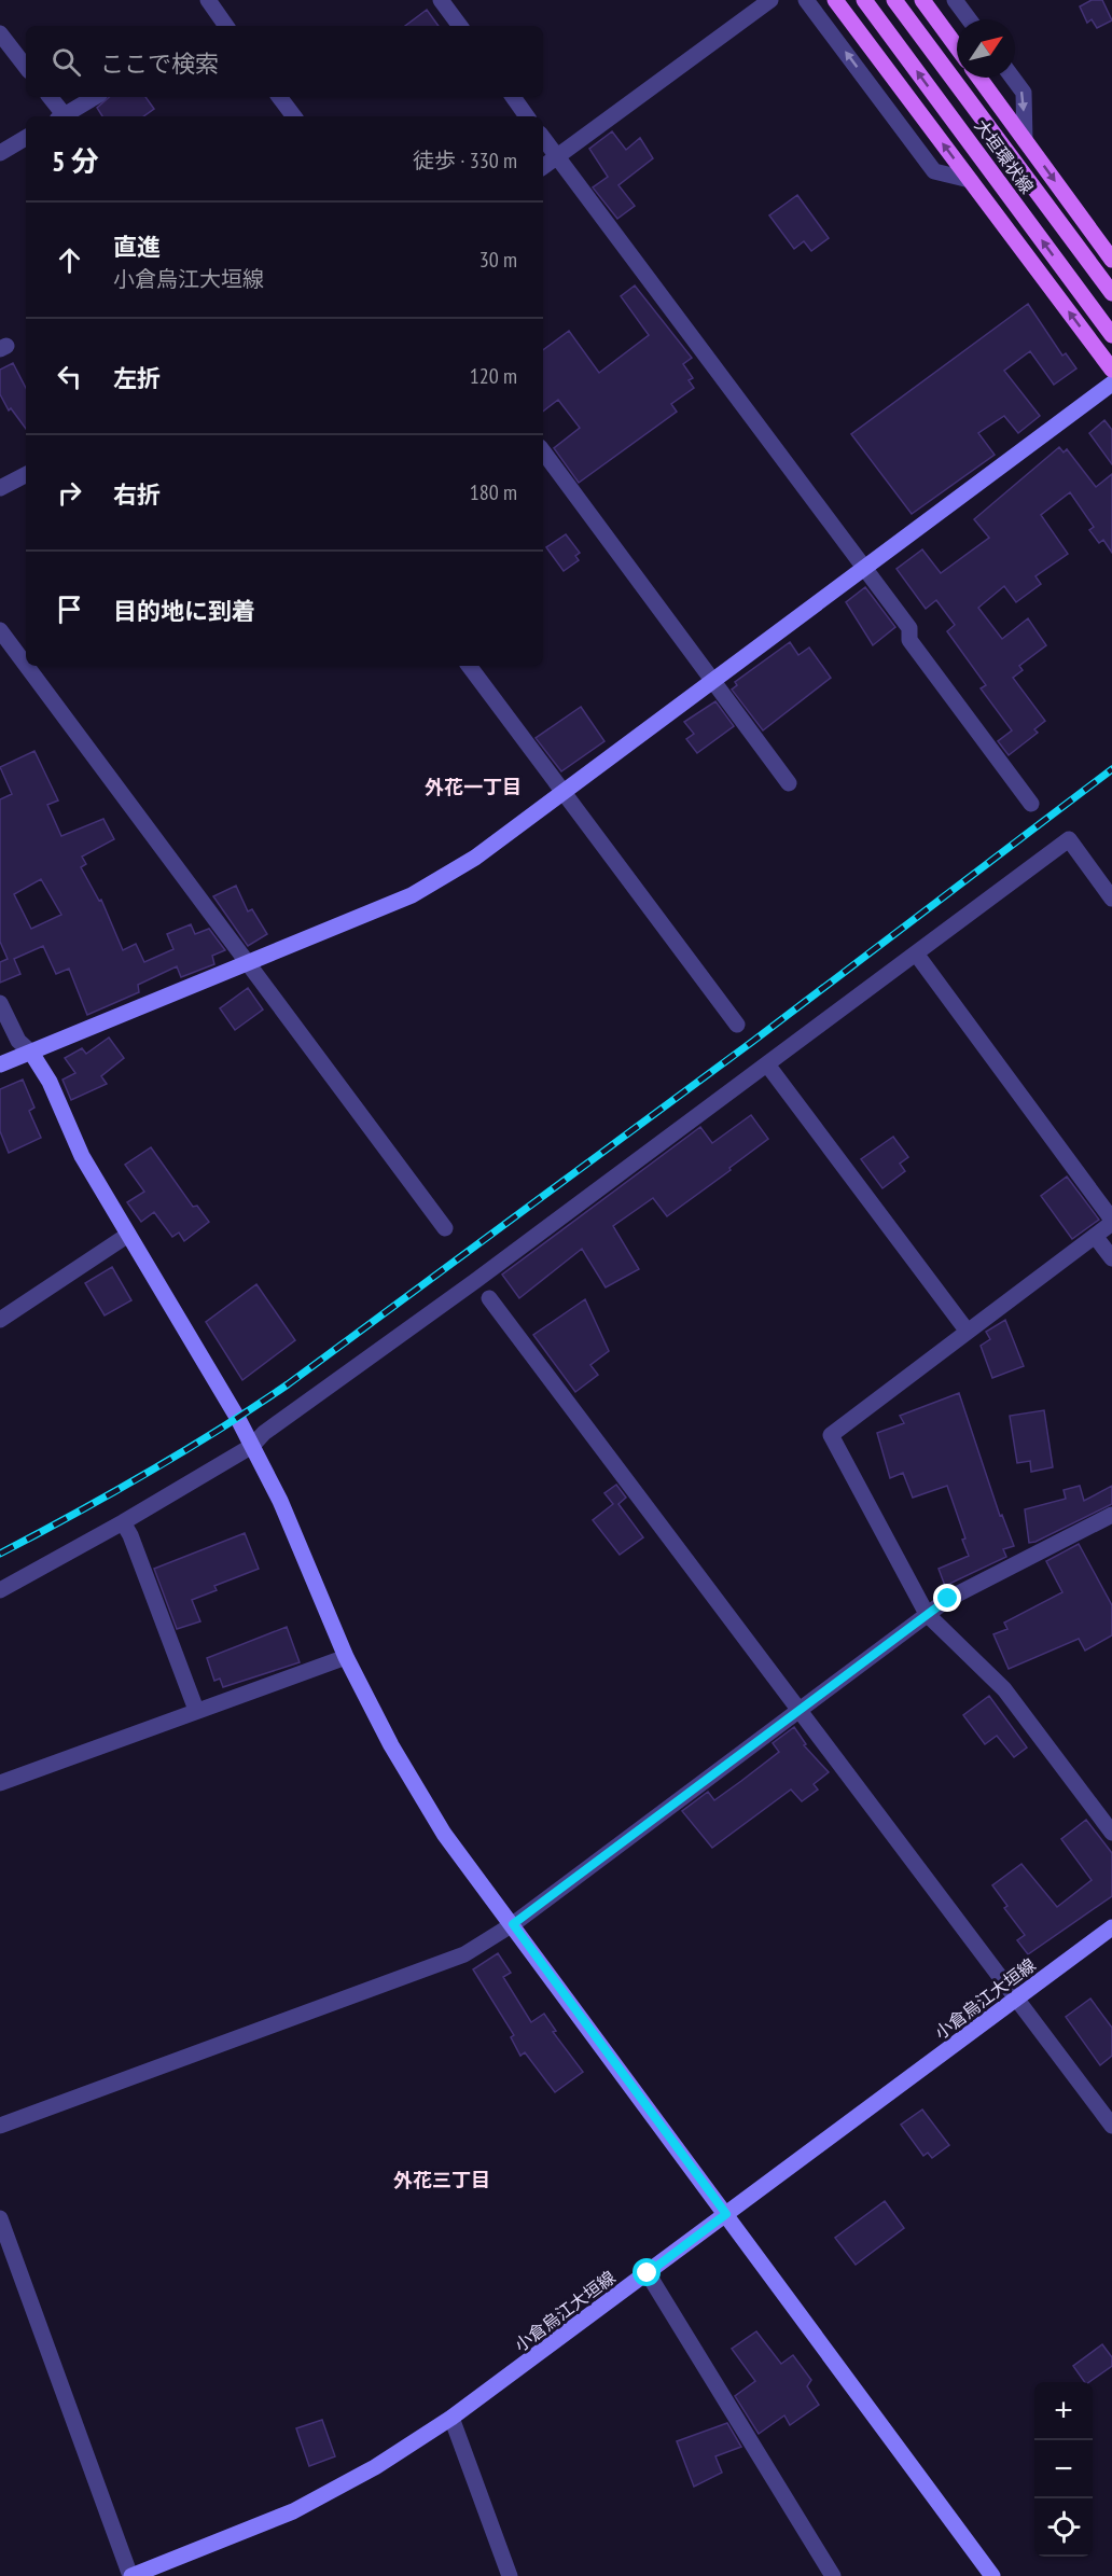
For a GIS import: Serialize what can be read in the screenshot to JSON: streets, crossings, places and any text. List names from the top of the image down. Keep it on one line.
{"streets":{"main road":["大垣環状線"],"street":["小倉烏江大垣線"]},"districts":["外花一丁目","外花三丁目"],"north":"top right","page":{"search":"ここで検索","heading":["5 分","徒歩 · 330 m"],"list":[["直進","小倉烏江大垣線","30 m"],["左折","120 m"],["右折","180 m"],"目的地に到着"],"map_buttons":["+","−"]}}
